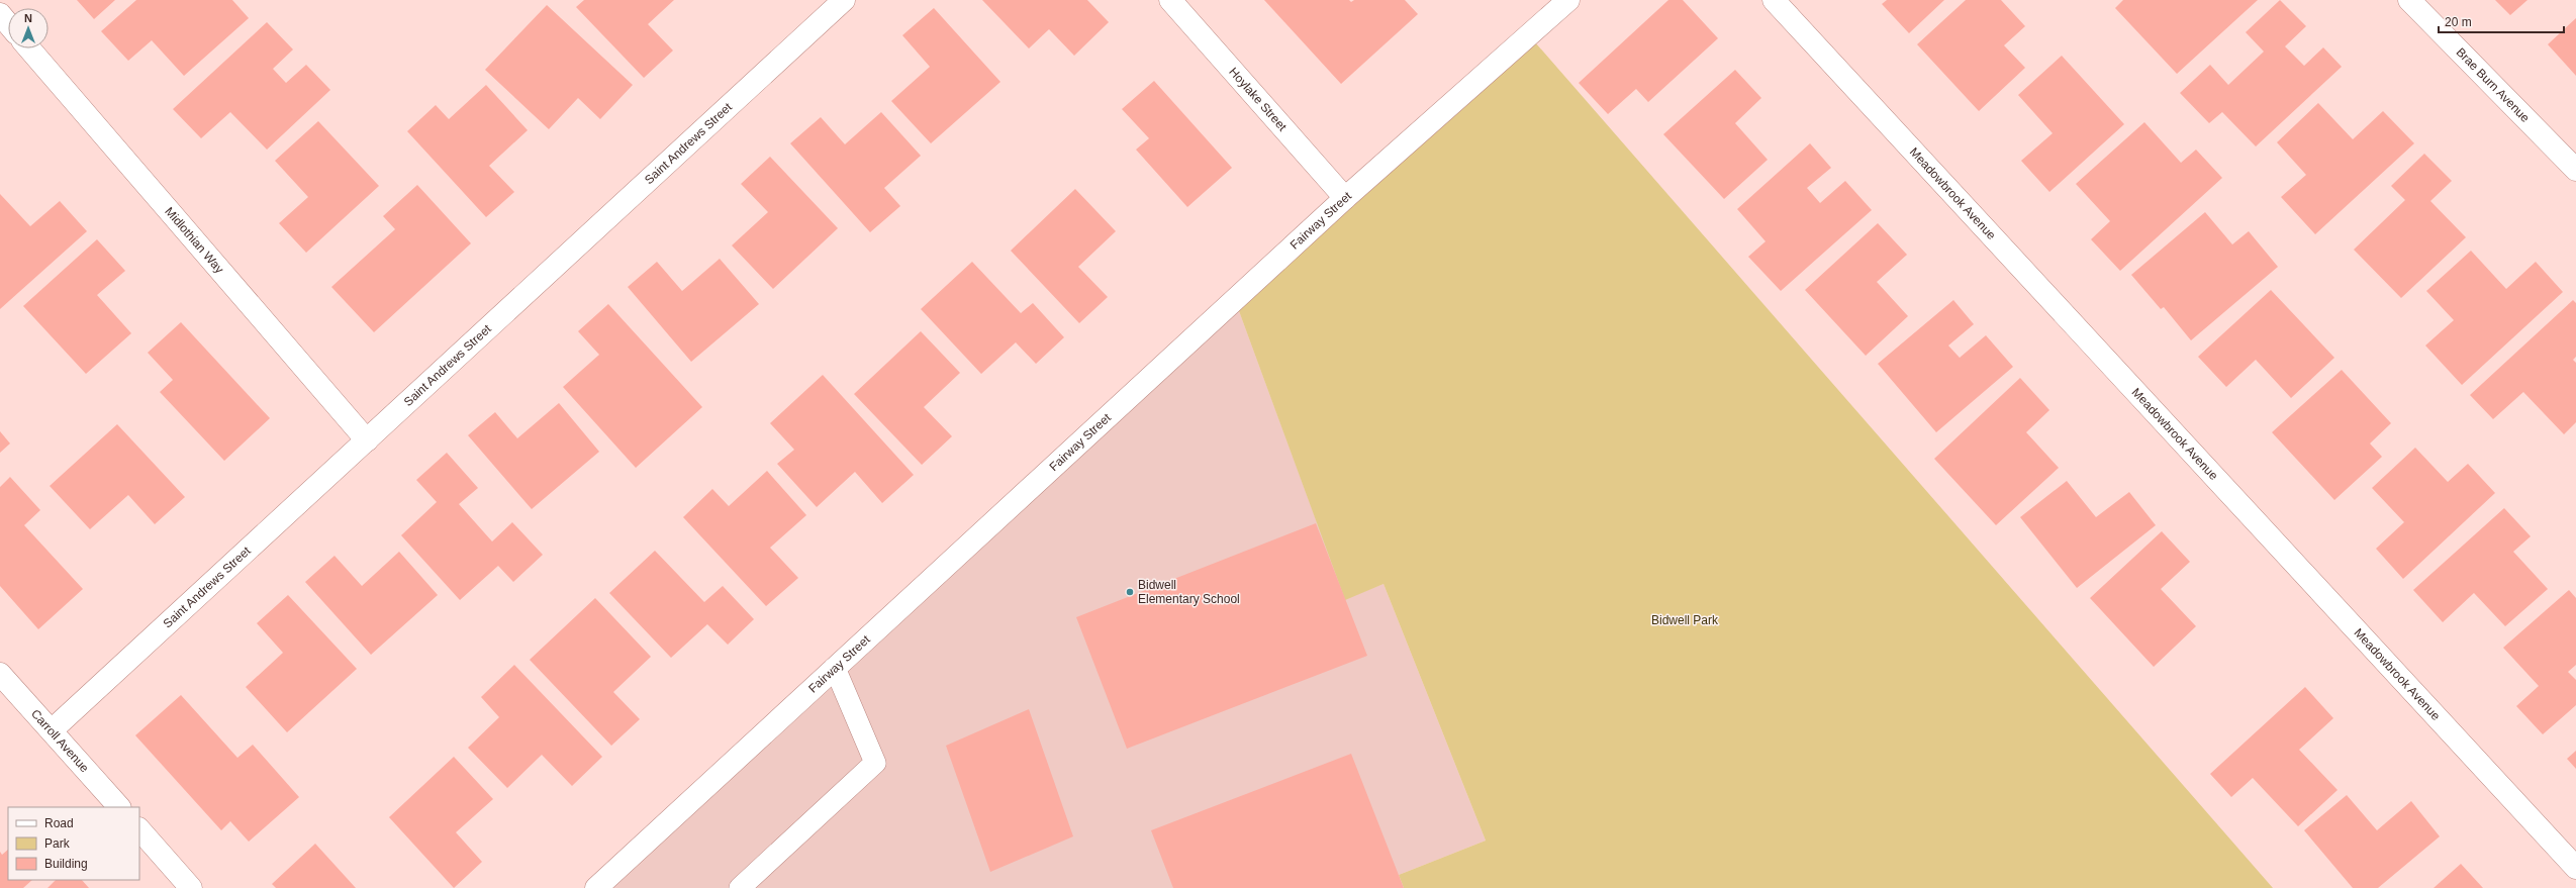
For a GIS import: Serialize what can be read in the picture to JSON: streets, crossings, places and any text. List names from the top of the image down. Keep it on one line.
{"streets":{"street":["Brae Burn Avenue","Hoylake Street","Saint Andrews Street","Meadowbrook Avenue","Fairway Street","Midlothian Way","Carroll Avenue"]},"crossings":[["Hoylake Street","Fairway Street"],["Saint Andrews Street","Midlothian Way"],["Saint Andrews Street","Carroll Avenue"]],"parks":["Bidwell Park"],"places":["Bidwell Elementary School"],"legend":["Road","Park","Building"],"scale_bar":"20 m","north":"top"}
